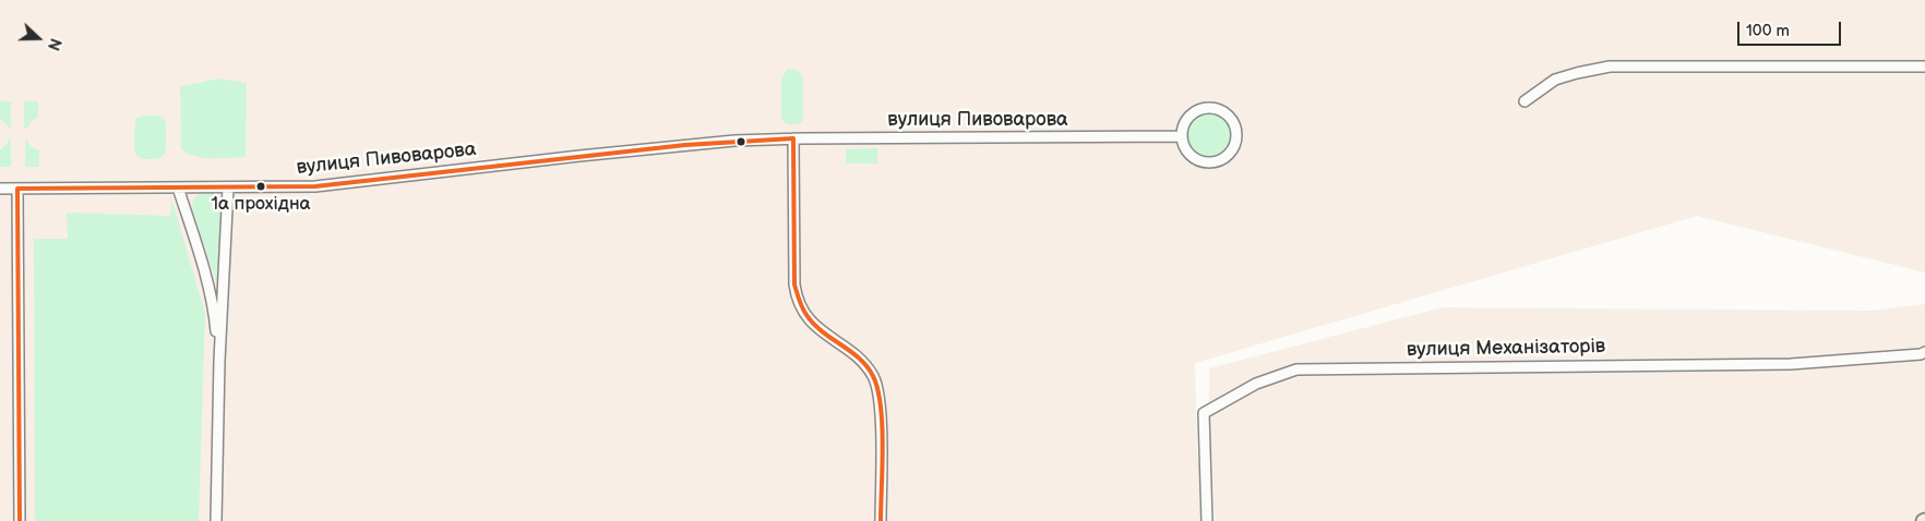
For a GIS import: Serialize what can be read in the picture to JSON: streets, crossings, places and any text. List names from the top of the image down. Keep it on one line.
{"streets":{"street":["вулиця Пивоварова","вулиця Механізаторів"]},"places":["1а прохідна"],"scale_bar":"100 m","north":"right"}
